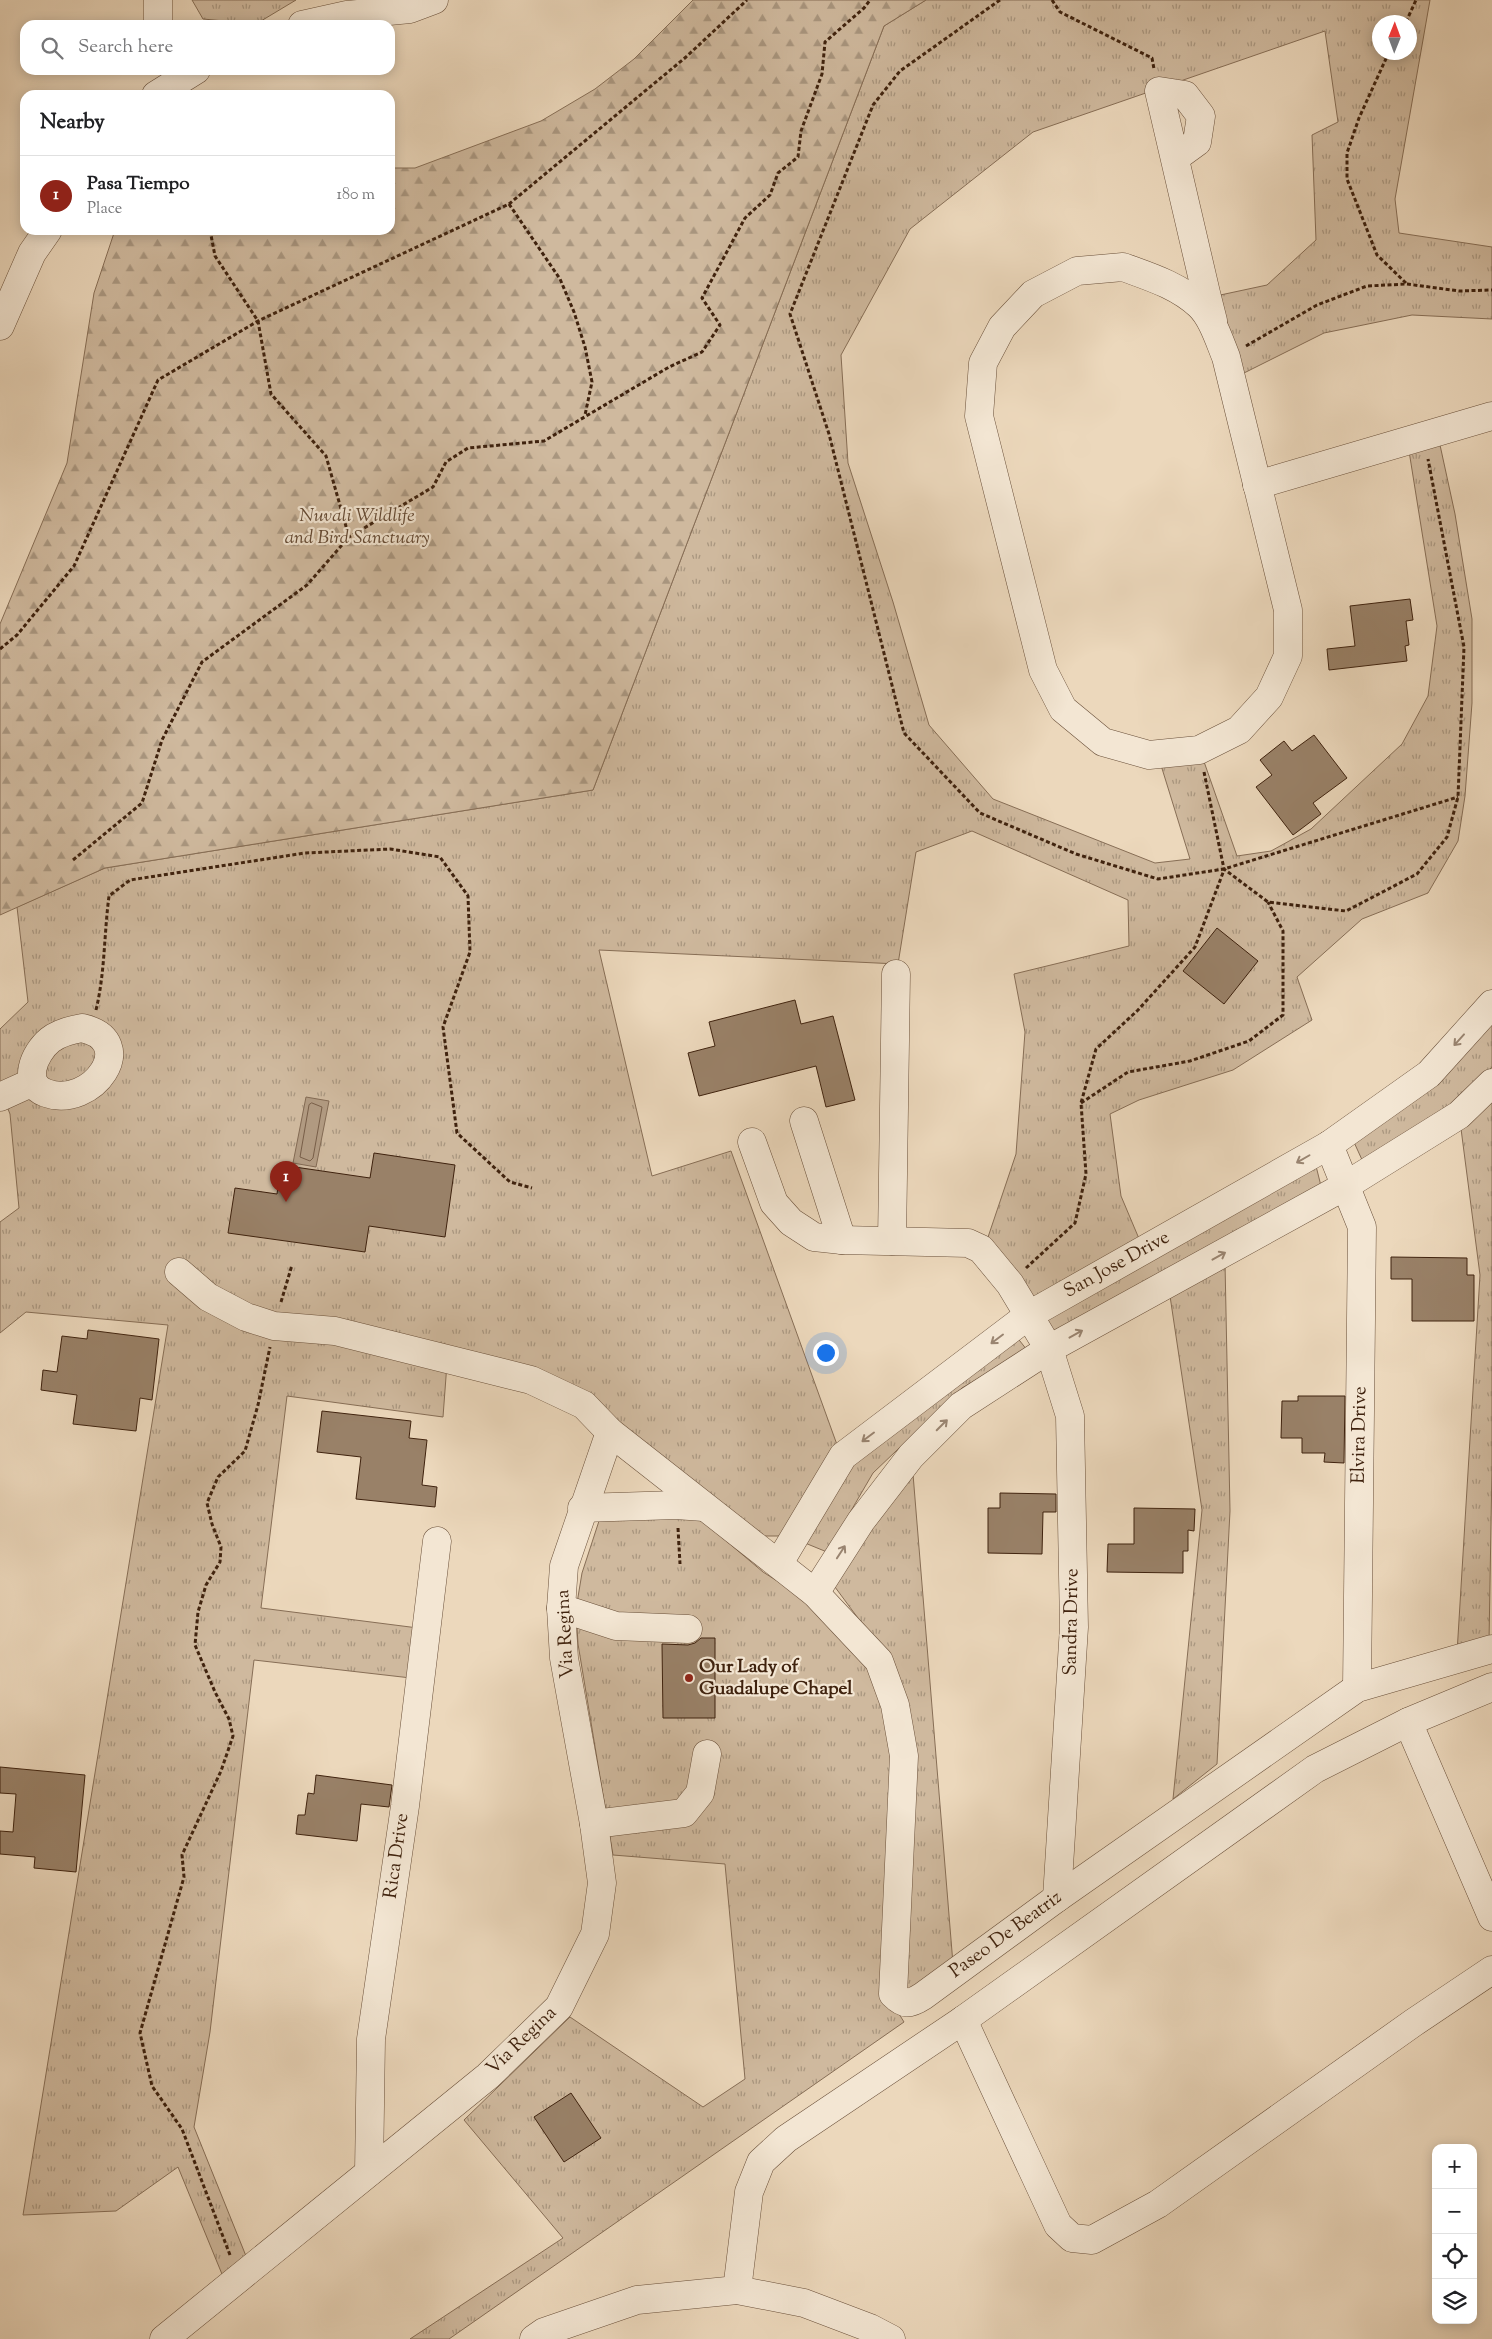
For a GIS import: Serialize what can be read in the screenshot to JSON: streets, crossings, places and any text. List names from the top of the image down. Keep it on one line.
{"streets":{"street":["San Jose Drive","Elvira Drive","Sandra Drive","Via Regina","Rica Drive","Paseo De Beatriz"]},"crossings":[["San Jose Drive","Elvira Drive"],["San Jose Drive","Sandra Drive"],["Elvira Drive","Paseo De Beatriz"],["Sandra Drive","Paseo De Beatriz"],["Via Regina","Rica Drive"]],"parks":["Nuvali Wildlife and Bird Sanctuary"],"places":["Our Lady of Guadalupe Chapel"],"north":"top","page":{"search":"Search here","heading":"Nearby","list":[{"mark":"1","name":"Pasa Tiempo","note":"Place","value":"180 m"}],"pins":"1","map_buttons":["+","−"]}}
